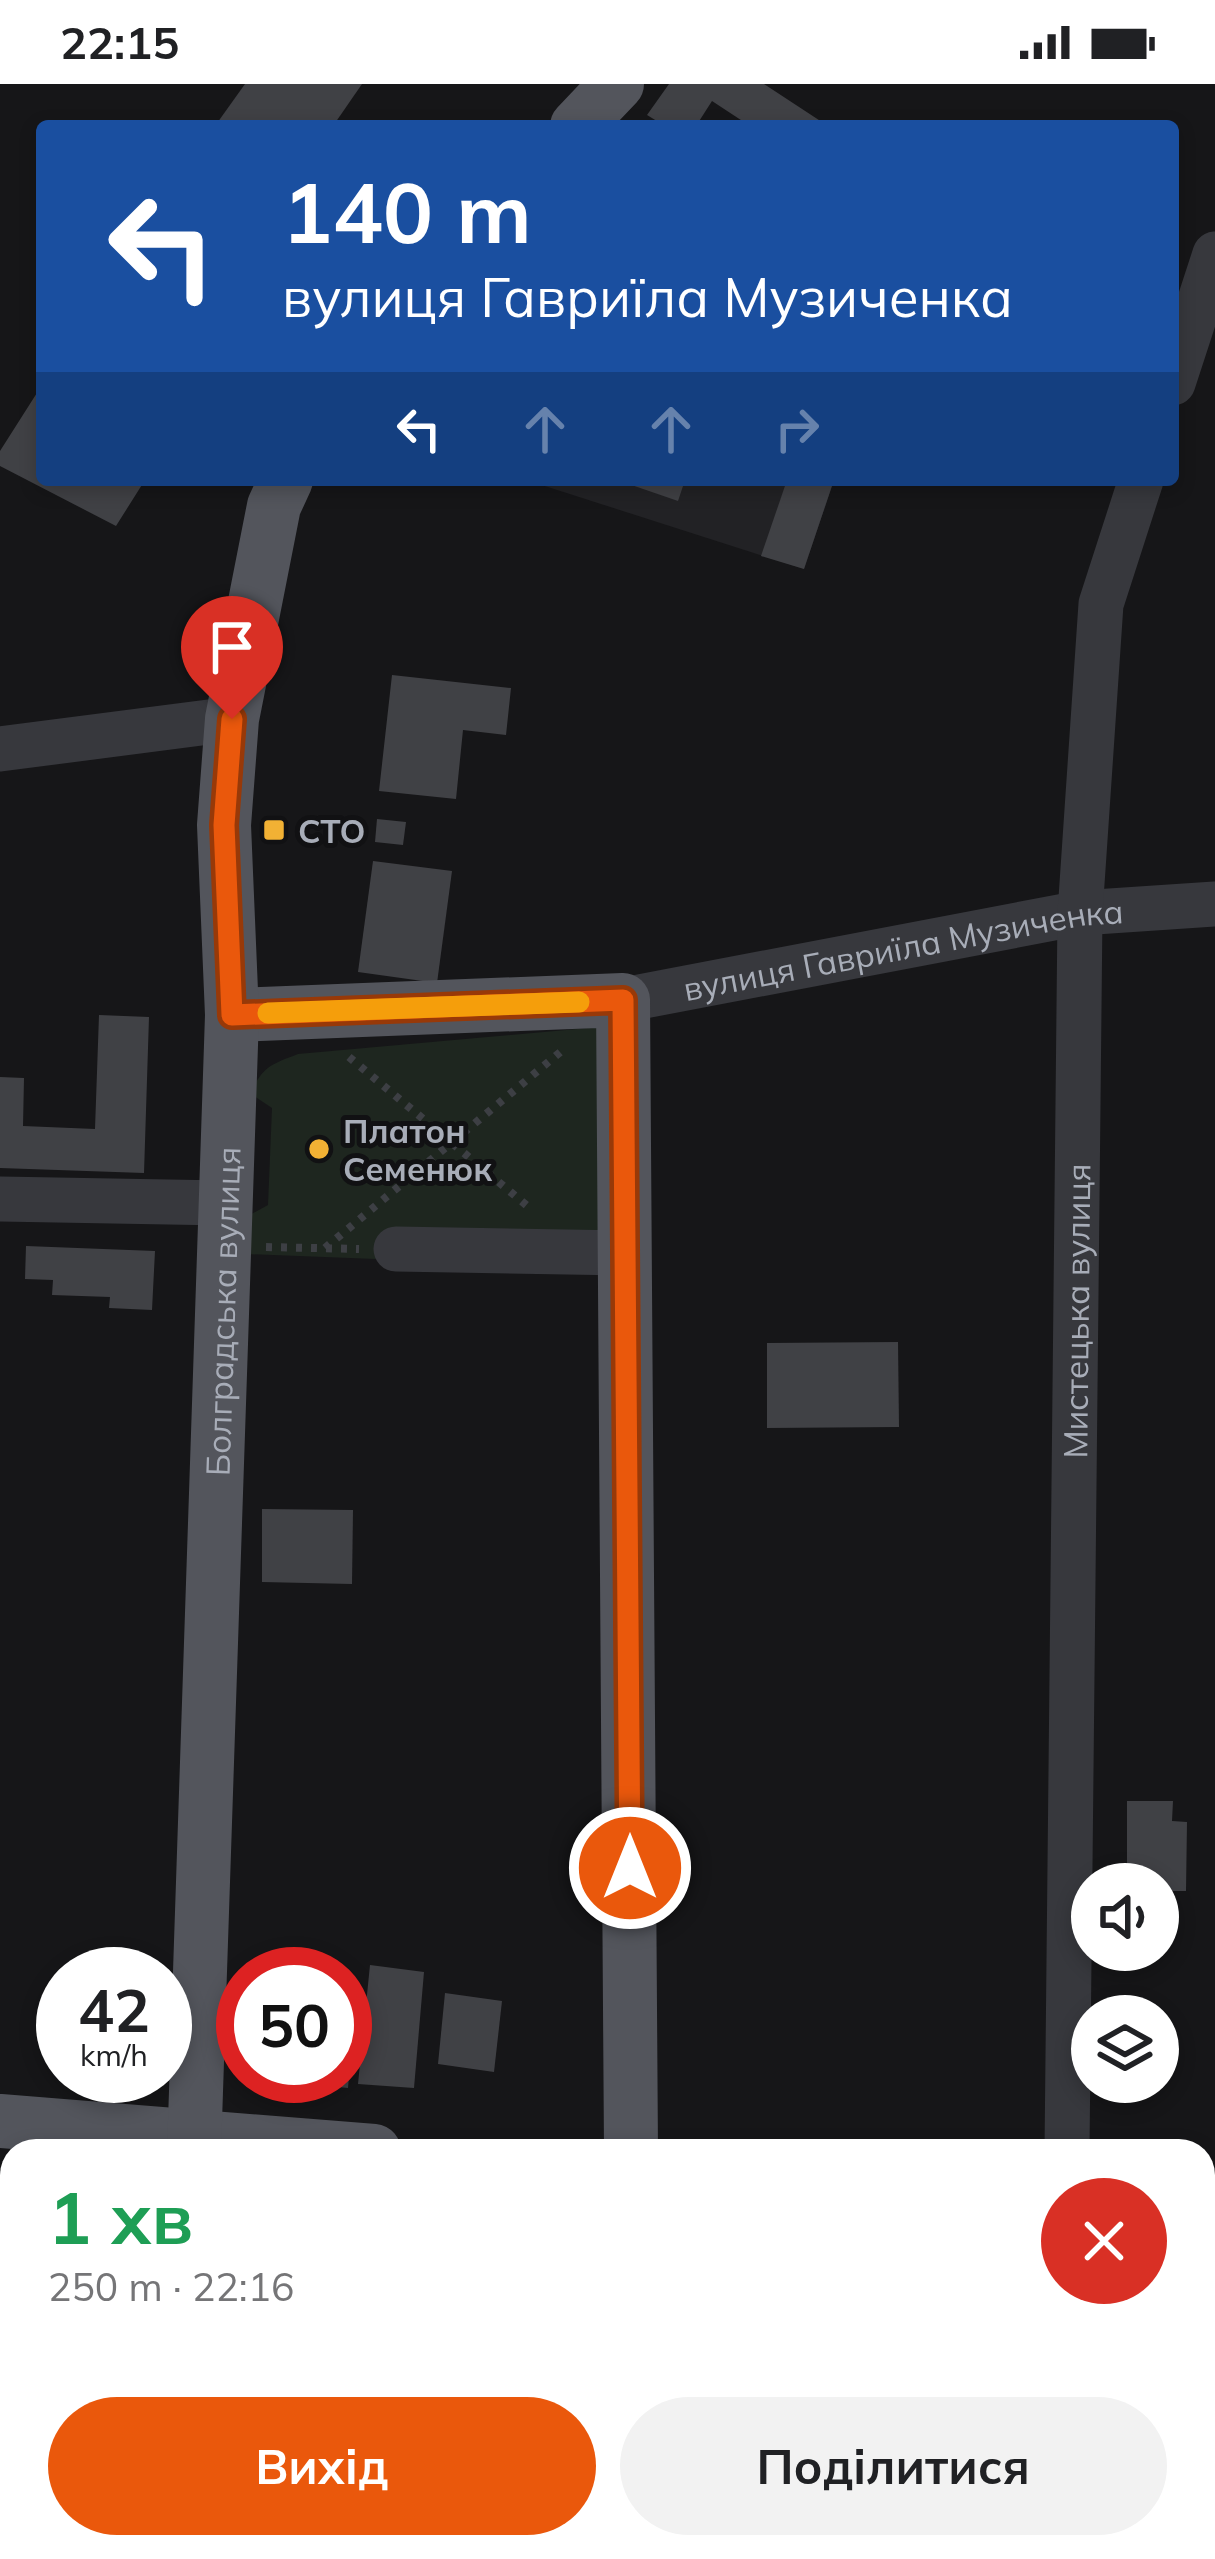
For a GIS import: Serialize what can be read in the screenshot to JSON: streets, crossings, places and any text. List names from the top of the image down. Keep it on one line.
{"streets":{"main road":["вулиця Гавриїла Музиченка","Болградська вулиця"],"street":["Мистецька вулиця"]},"crossings":[["вулиця Гавриїла Музиченка","Болградська вулиця"],["вулиця Гавриїла Музиченка","Мистецька вулиця"]],"places":{"transit":["СТО"],"other":["Платон Семенюк"]},"page":{"status":"22:15","turn":["140 m","вулиця Гавриїла Музиченка"],"speed":"42 km/h","limit":"50","heading":["1 хв","250 m · 22:16"],"buttons":["Вихід","Поділитися"]}}
